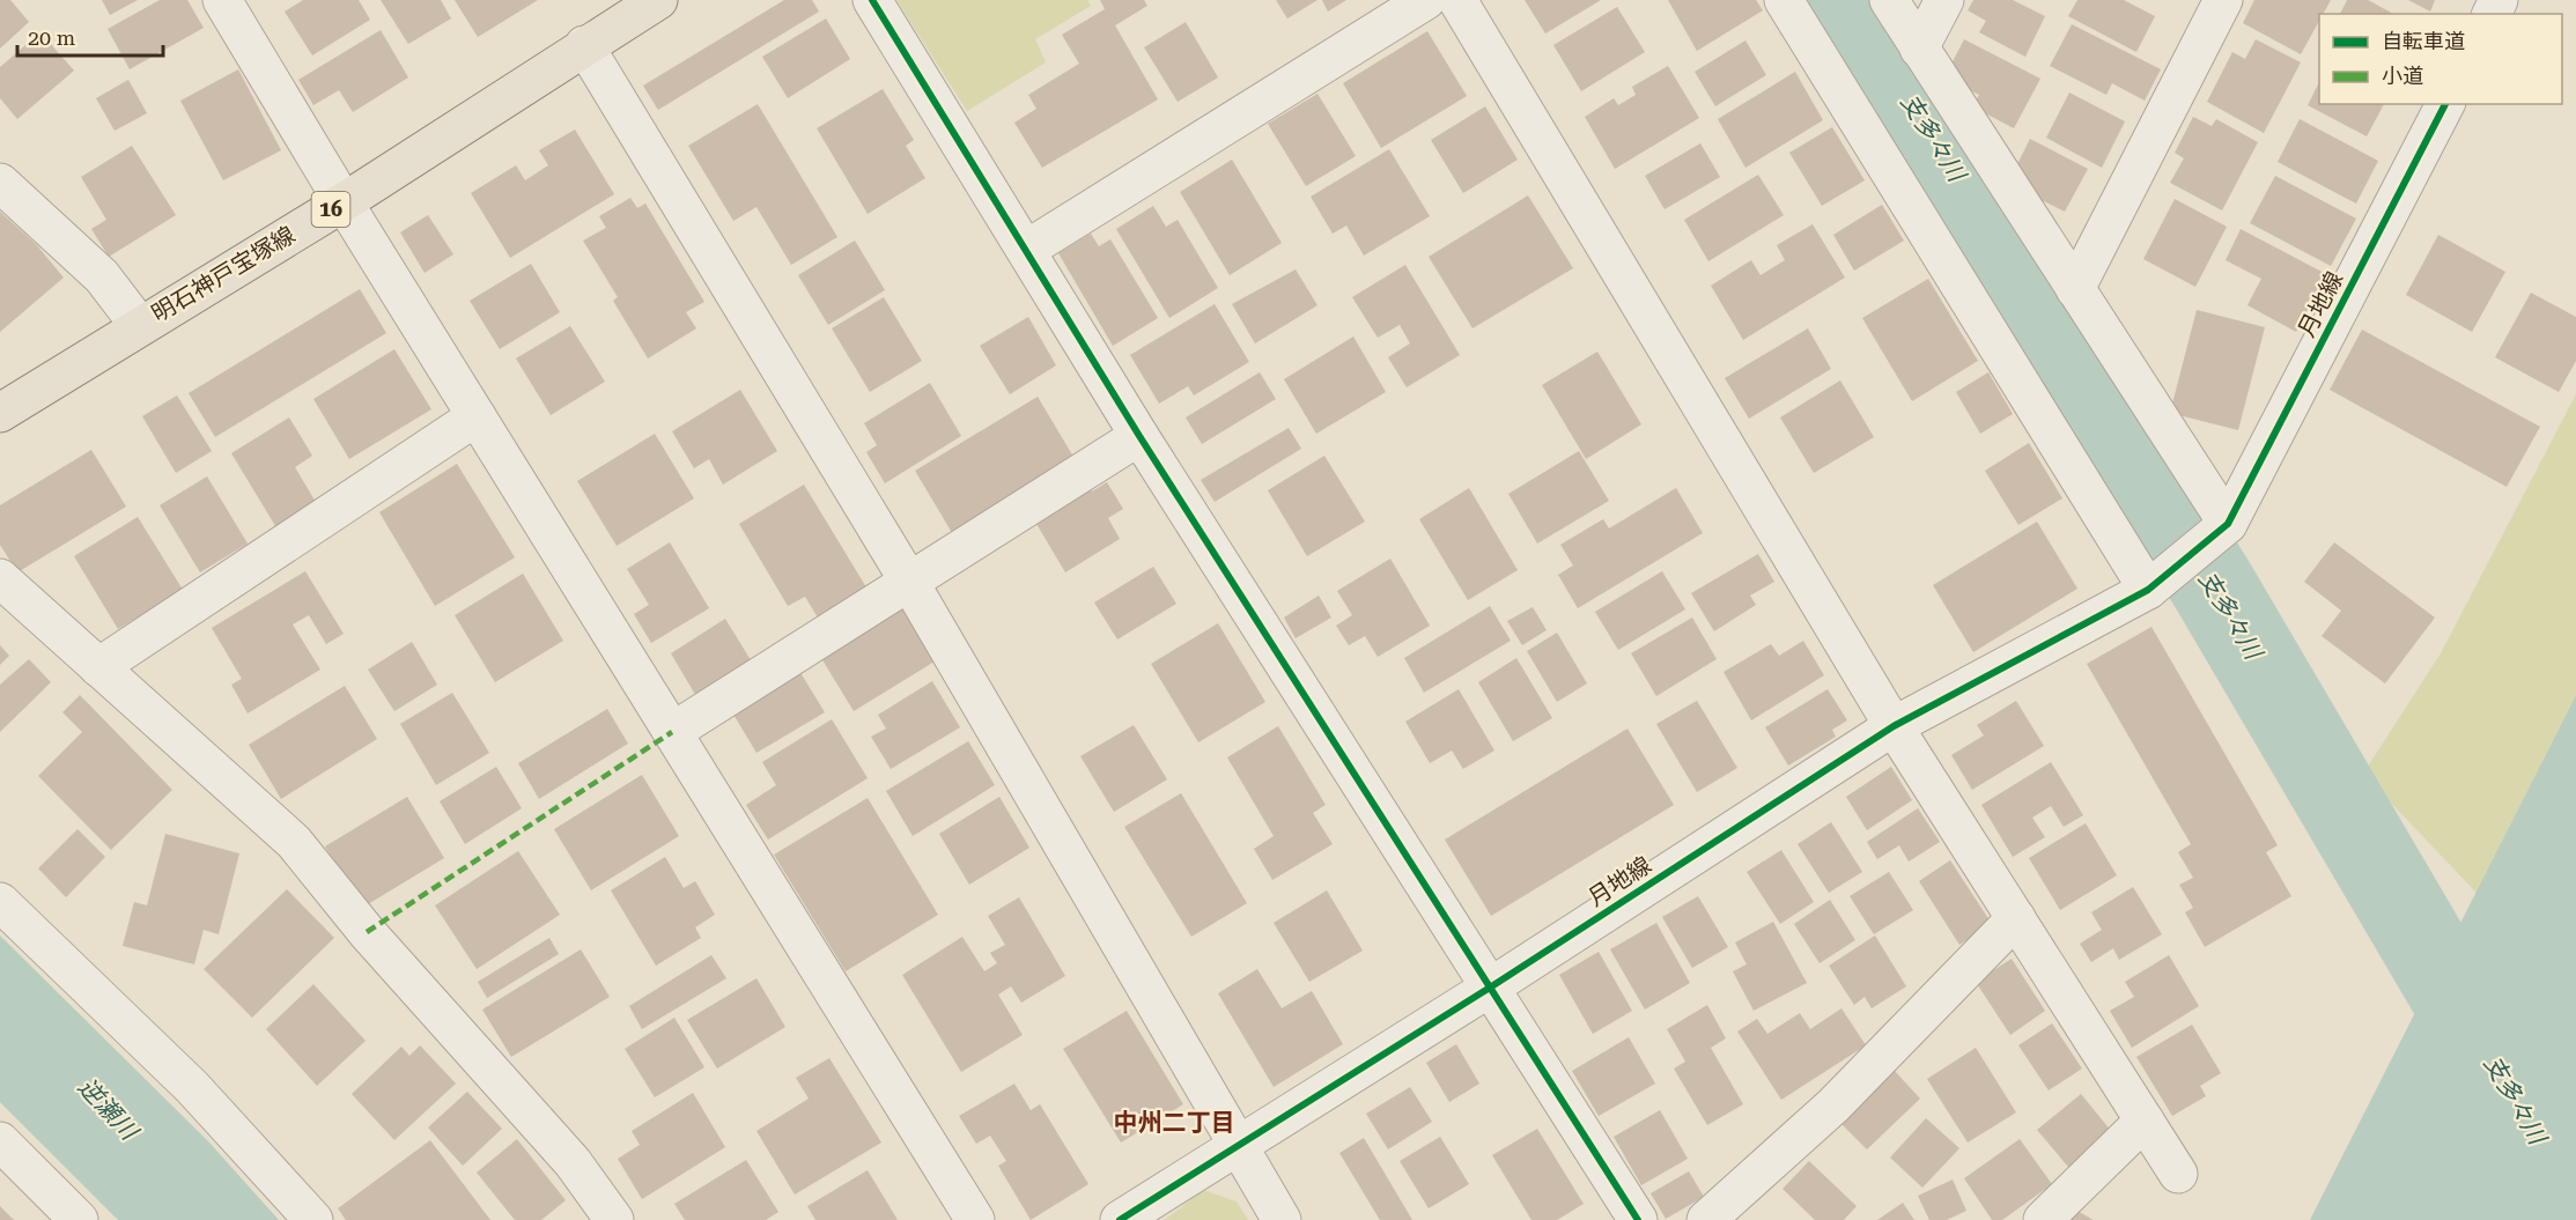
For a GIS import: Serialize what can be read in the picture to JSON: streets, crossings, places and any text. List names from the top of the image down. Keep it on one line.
{"streets":{"main road":["16","明石神戸宝塚線"],"street":["月地線"]},"districts":["中州二丁目"],"water":["支多々川","逆瀬川"],"legend":["自転車道","小道"],"scale_bar":"20 m"}
